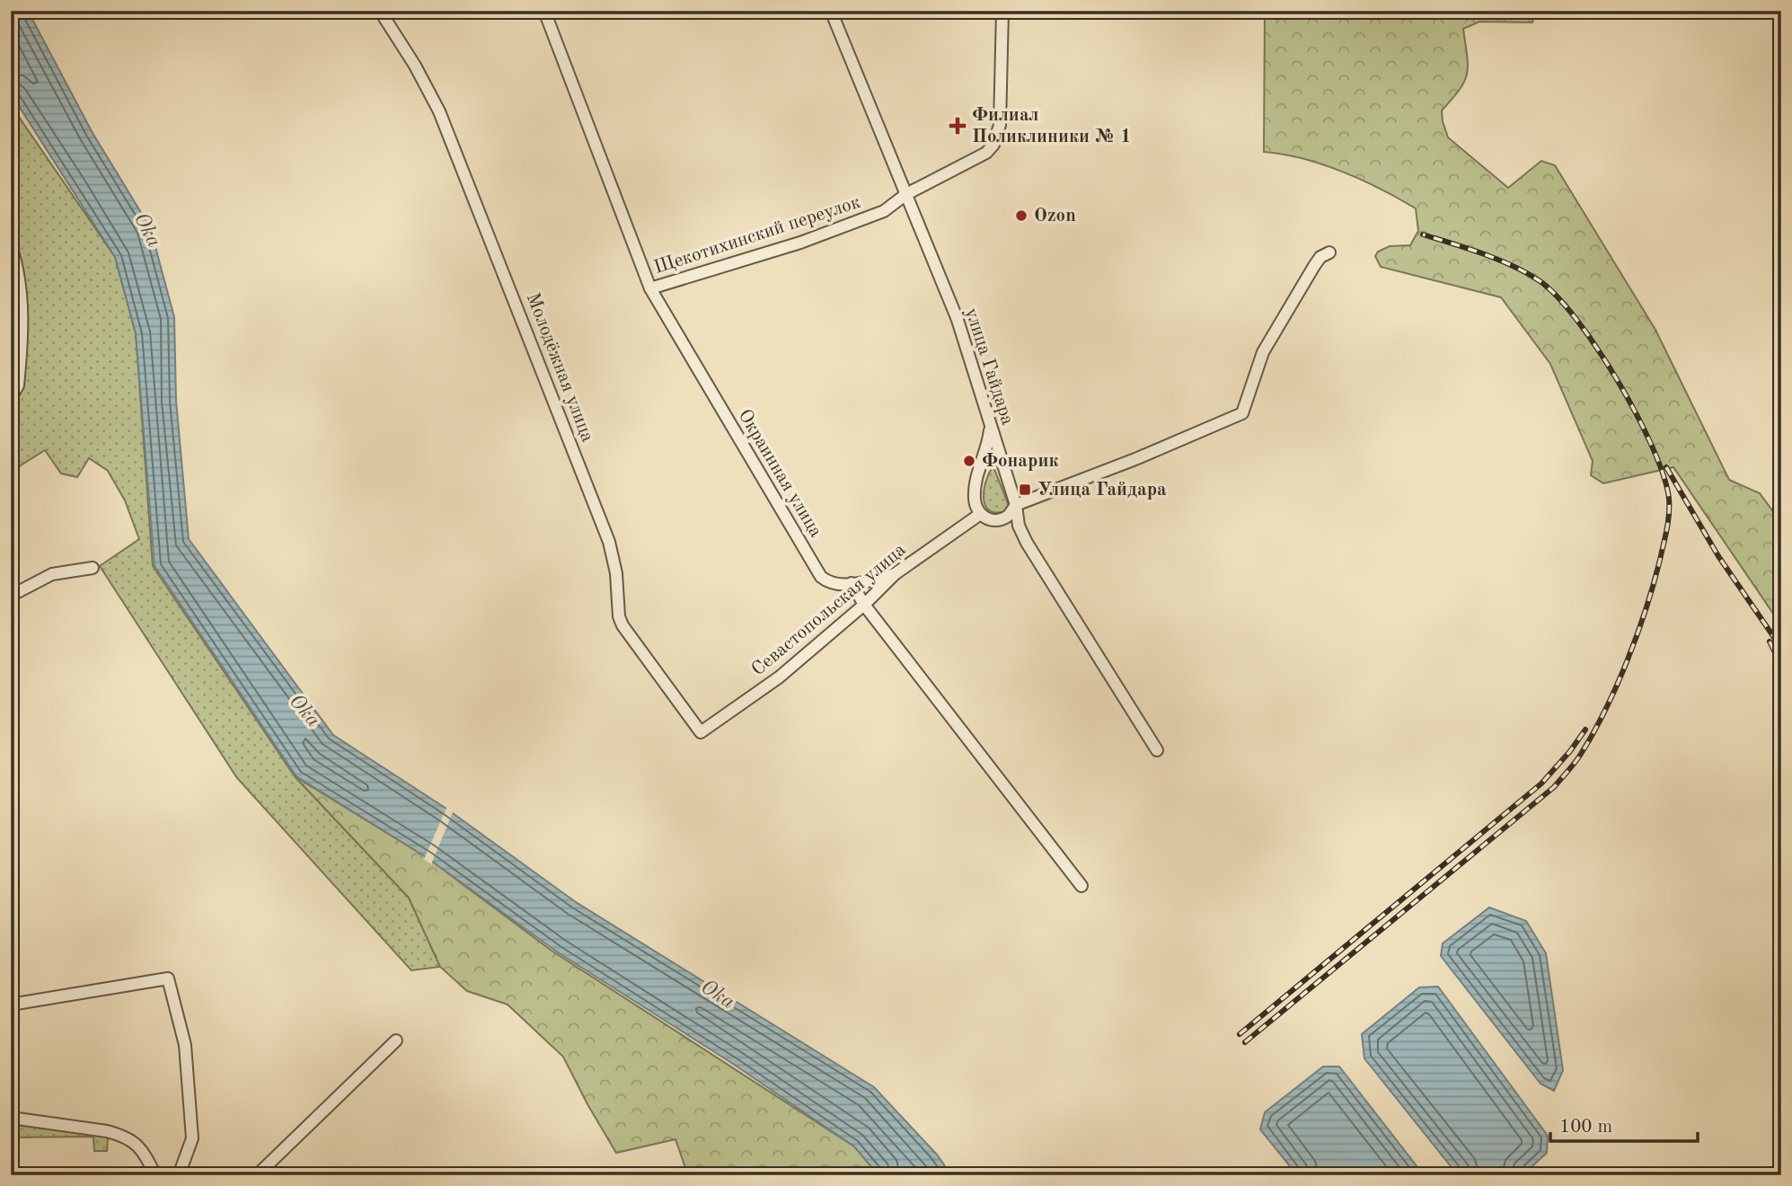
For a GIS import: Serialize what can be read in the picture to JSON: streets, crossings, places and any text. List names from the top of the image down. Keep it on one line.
{"streets":{"street":["Щекотихинский переулок","улица Гайдара","Молодёжная улица","Окраинная улица","Севастопольская улица"]},"crossings":[["Щекотихинский переулок","улица Гайдара"],["Щекотихинский переулок","Окраинная улица"],["Молодёжная улица","Севастопольская улица"]],"water":["Oka"],"places":{"health":["Филиал Поликлиники № 1"],"other":["Ozon","Фонарик"],"transit":["Улица Гайдара"]},"scale_bar":"100 m"}
